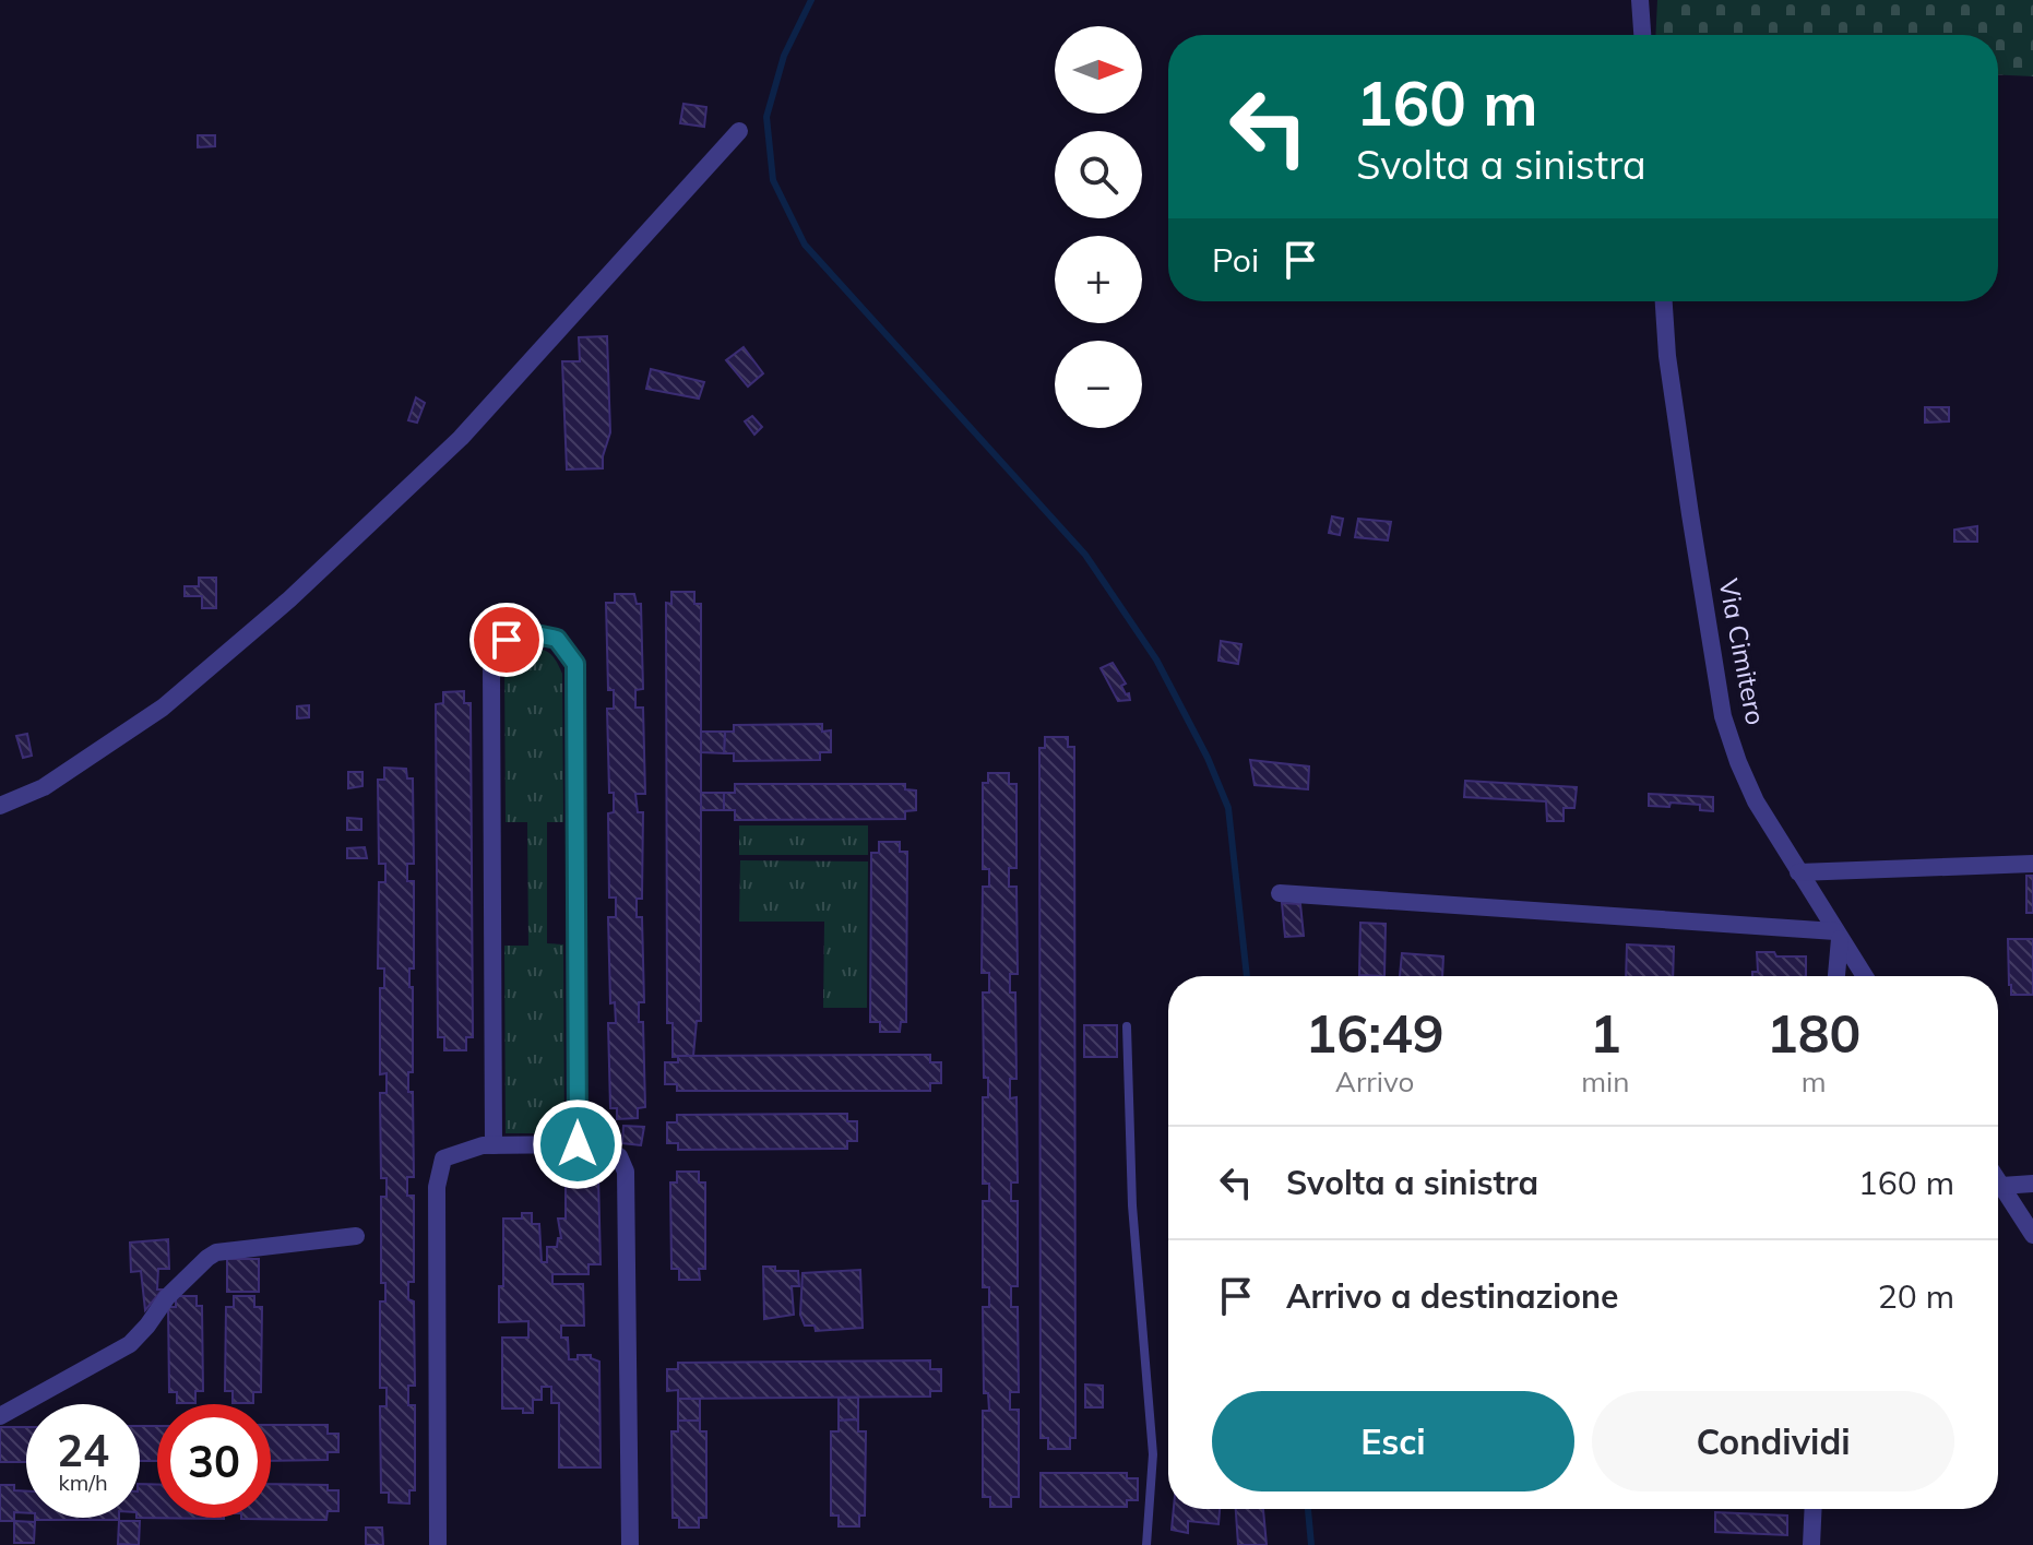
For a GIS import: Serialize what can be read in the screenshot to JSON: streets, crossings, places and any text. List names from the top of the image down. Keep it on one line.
{"streets":{"street":["Via Cimitero"]},"north":"right","page":{"map_buttons":["+","−"],"turn":["160 m","Svolta a sinistra"],"then":"Poi","eta":["16:49","Arrivo","1","min","180","m"],"list":[{"name":"Svolta a sinistra","value":"160 m"},{"name":"Arrivo a destinazione","value":"20 m"}],"buttons":["Esci","Condividi"],"speed":"24 km/h","limit":"30"}}
